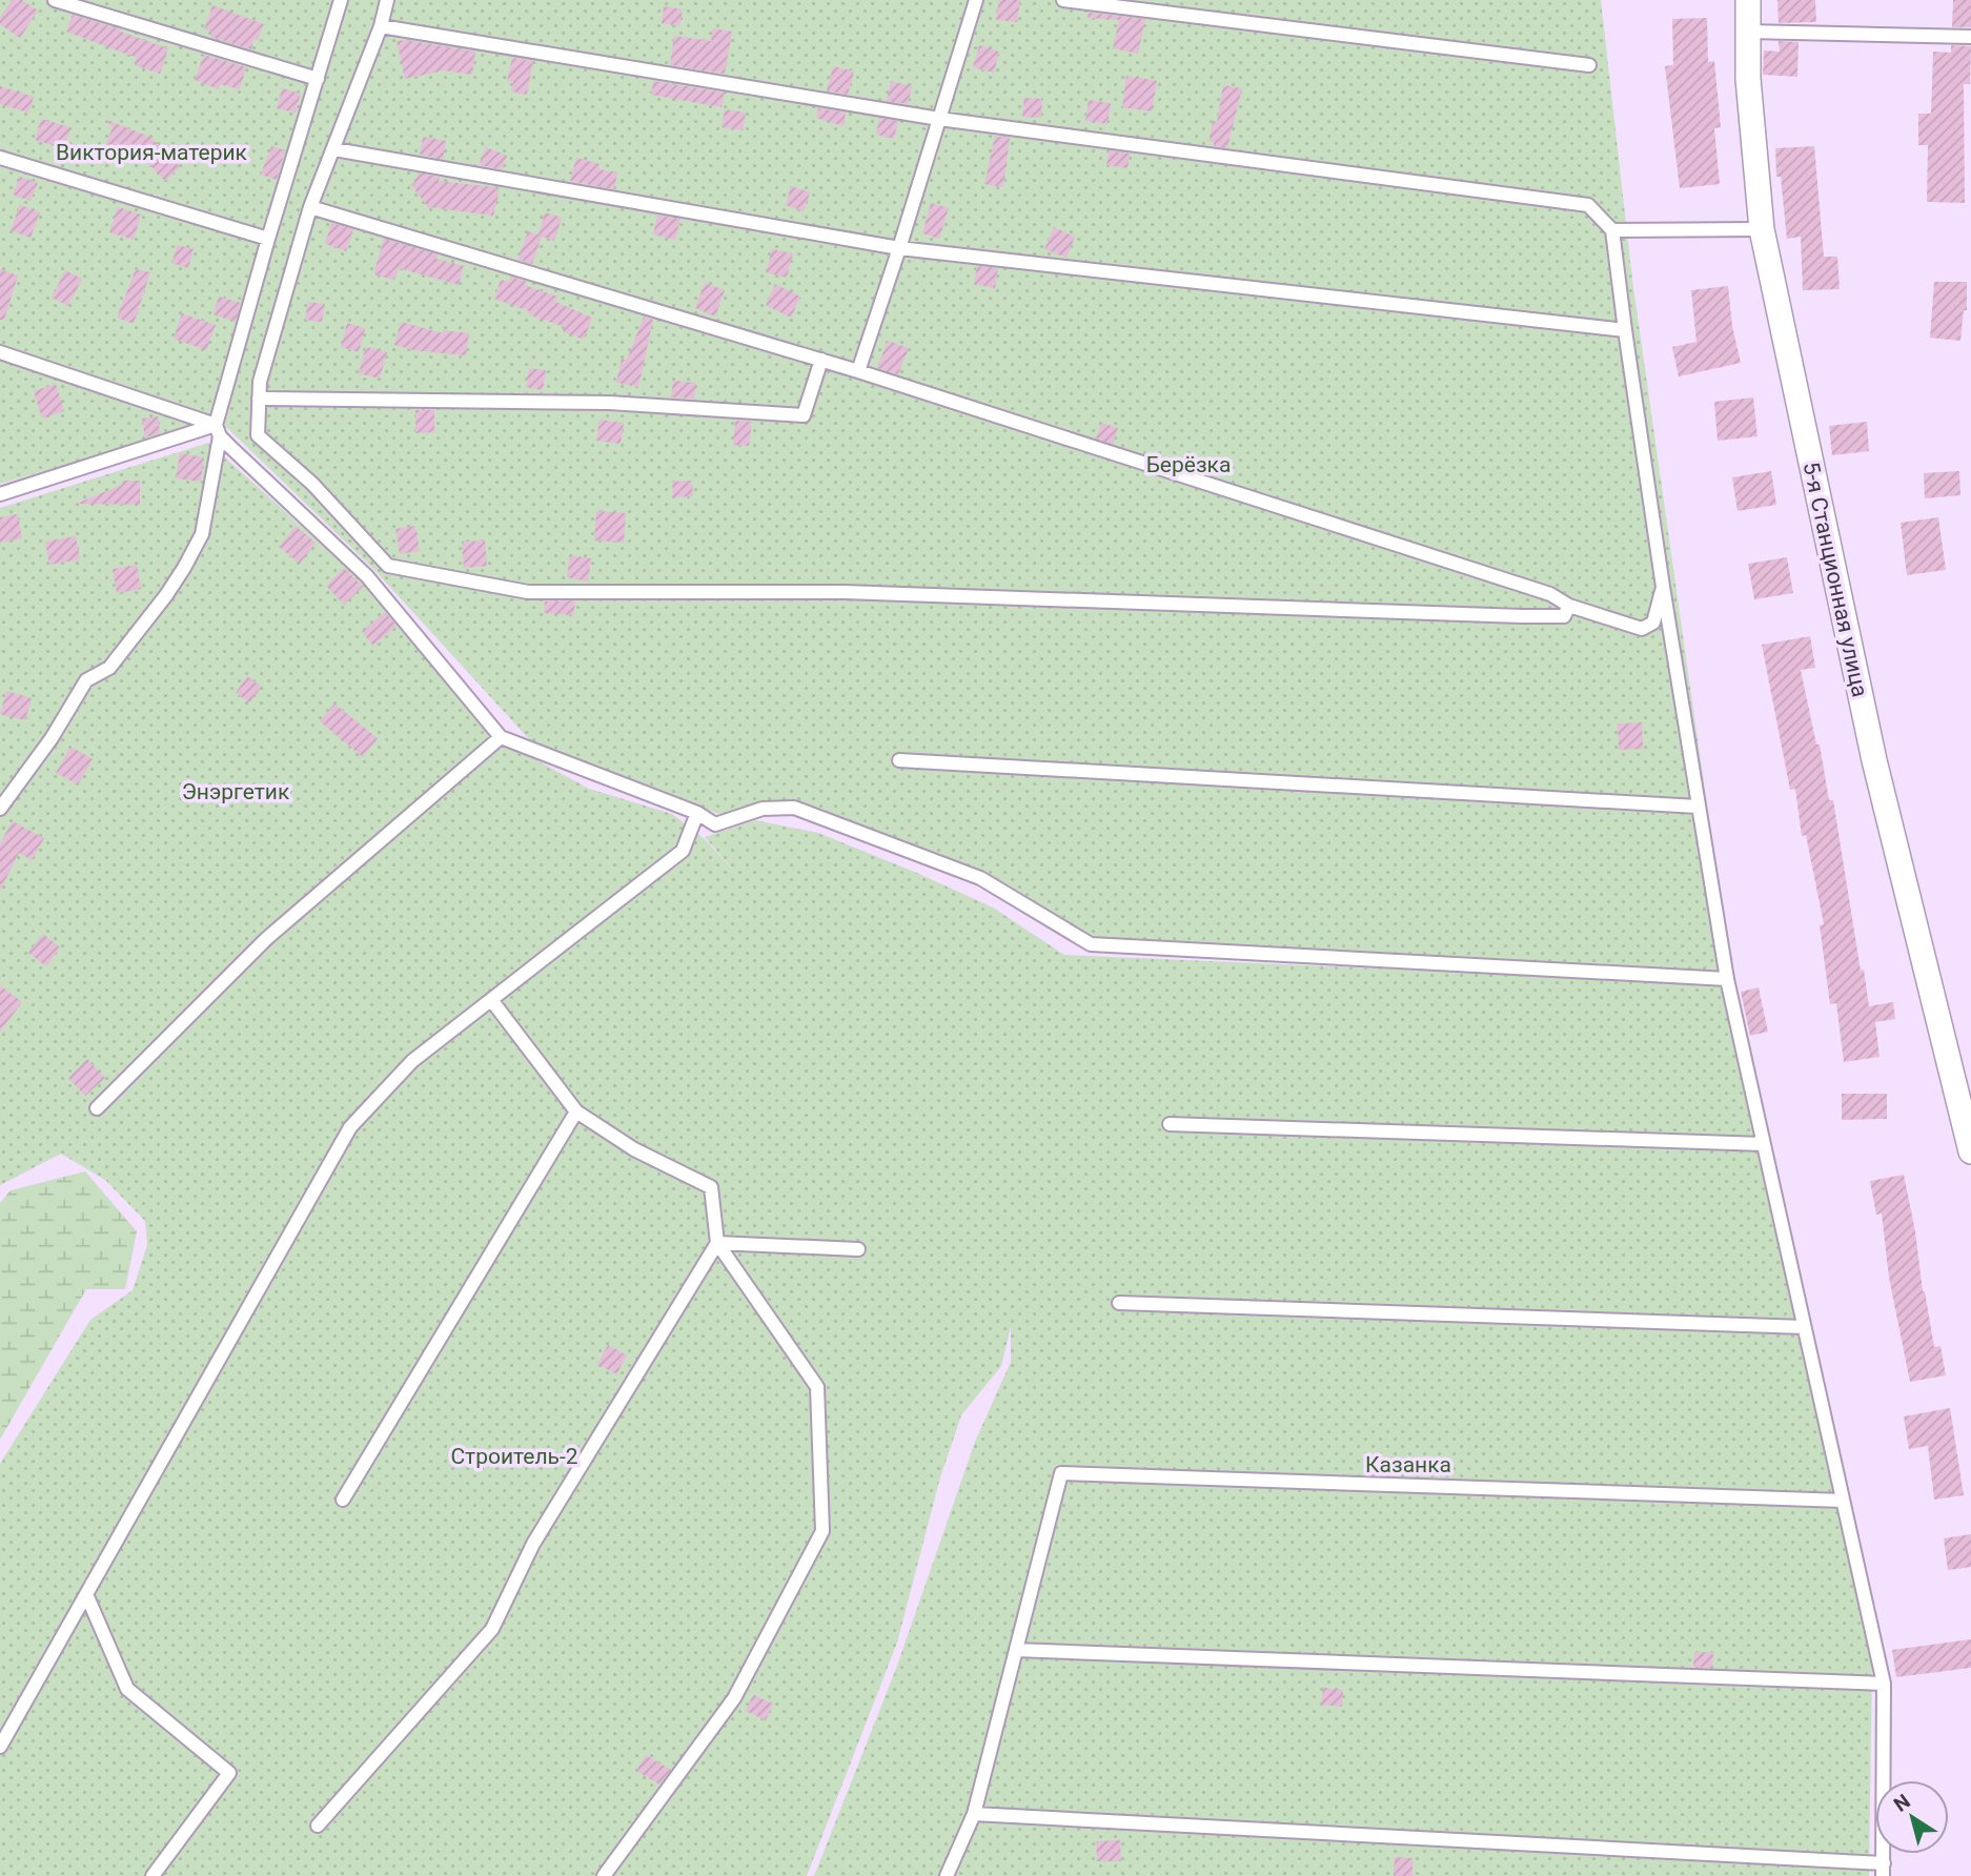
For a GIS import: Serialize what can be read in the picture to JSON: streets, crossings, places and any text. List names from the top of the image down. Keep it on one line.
{"streets":{"street":["5-я Станционная улица"]},"parks":["Виктория-материк","Берёзка","Энэргетик","Строитель-2","Казанка"],"north":"top left"}
